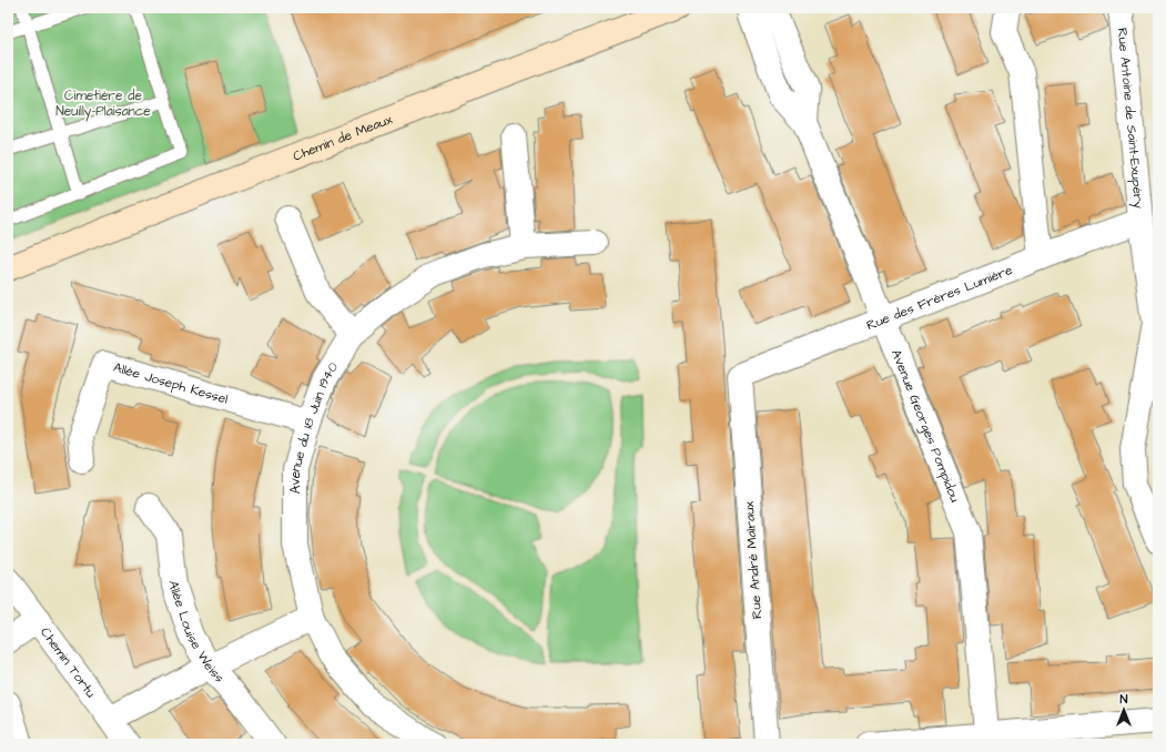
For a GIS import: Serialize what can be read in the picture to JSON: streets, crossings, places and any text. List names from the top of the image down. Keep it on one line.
{"streets":{"main road":["Chemin de Meaux"],"street":["Rue Antoine de Saint-Exupéry","Rue des Frères Lumière","Allée Joseph Kessel","Avenue Georges Pompidou","Avenue du 18 Juin 1940","Rue André Malraux","Allée Louise Weiss","Chemin Tortu"]},"crossings":[["Rue Antoine de Saint-Exupéry","Rue des Frères Lumière"],["Rue des Frères Lumière","Avenue Georges Pompidou"],["Rue des Frères Lumière","Rue André Malraux"],["Allée Joseph Kessel","Avenue du 18 Juin 1940"]],"parks":["Cimetière de Neuilly-Plaisance"],"north":"top"}
